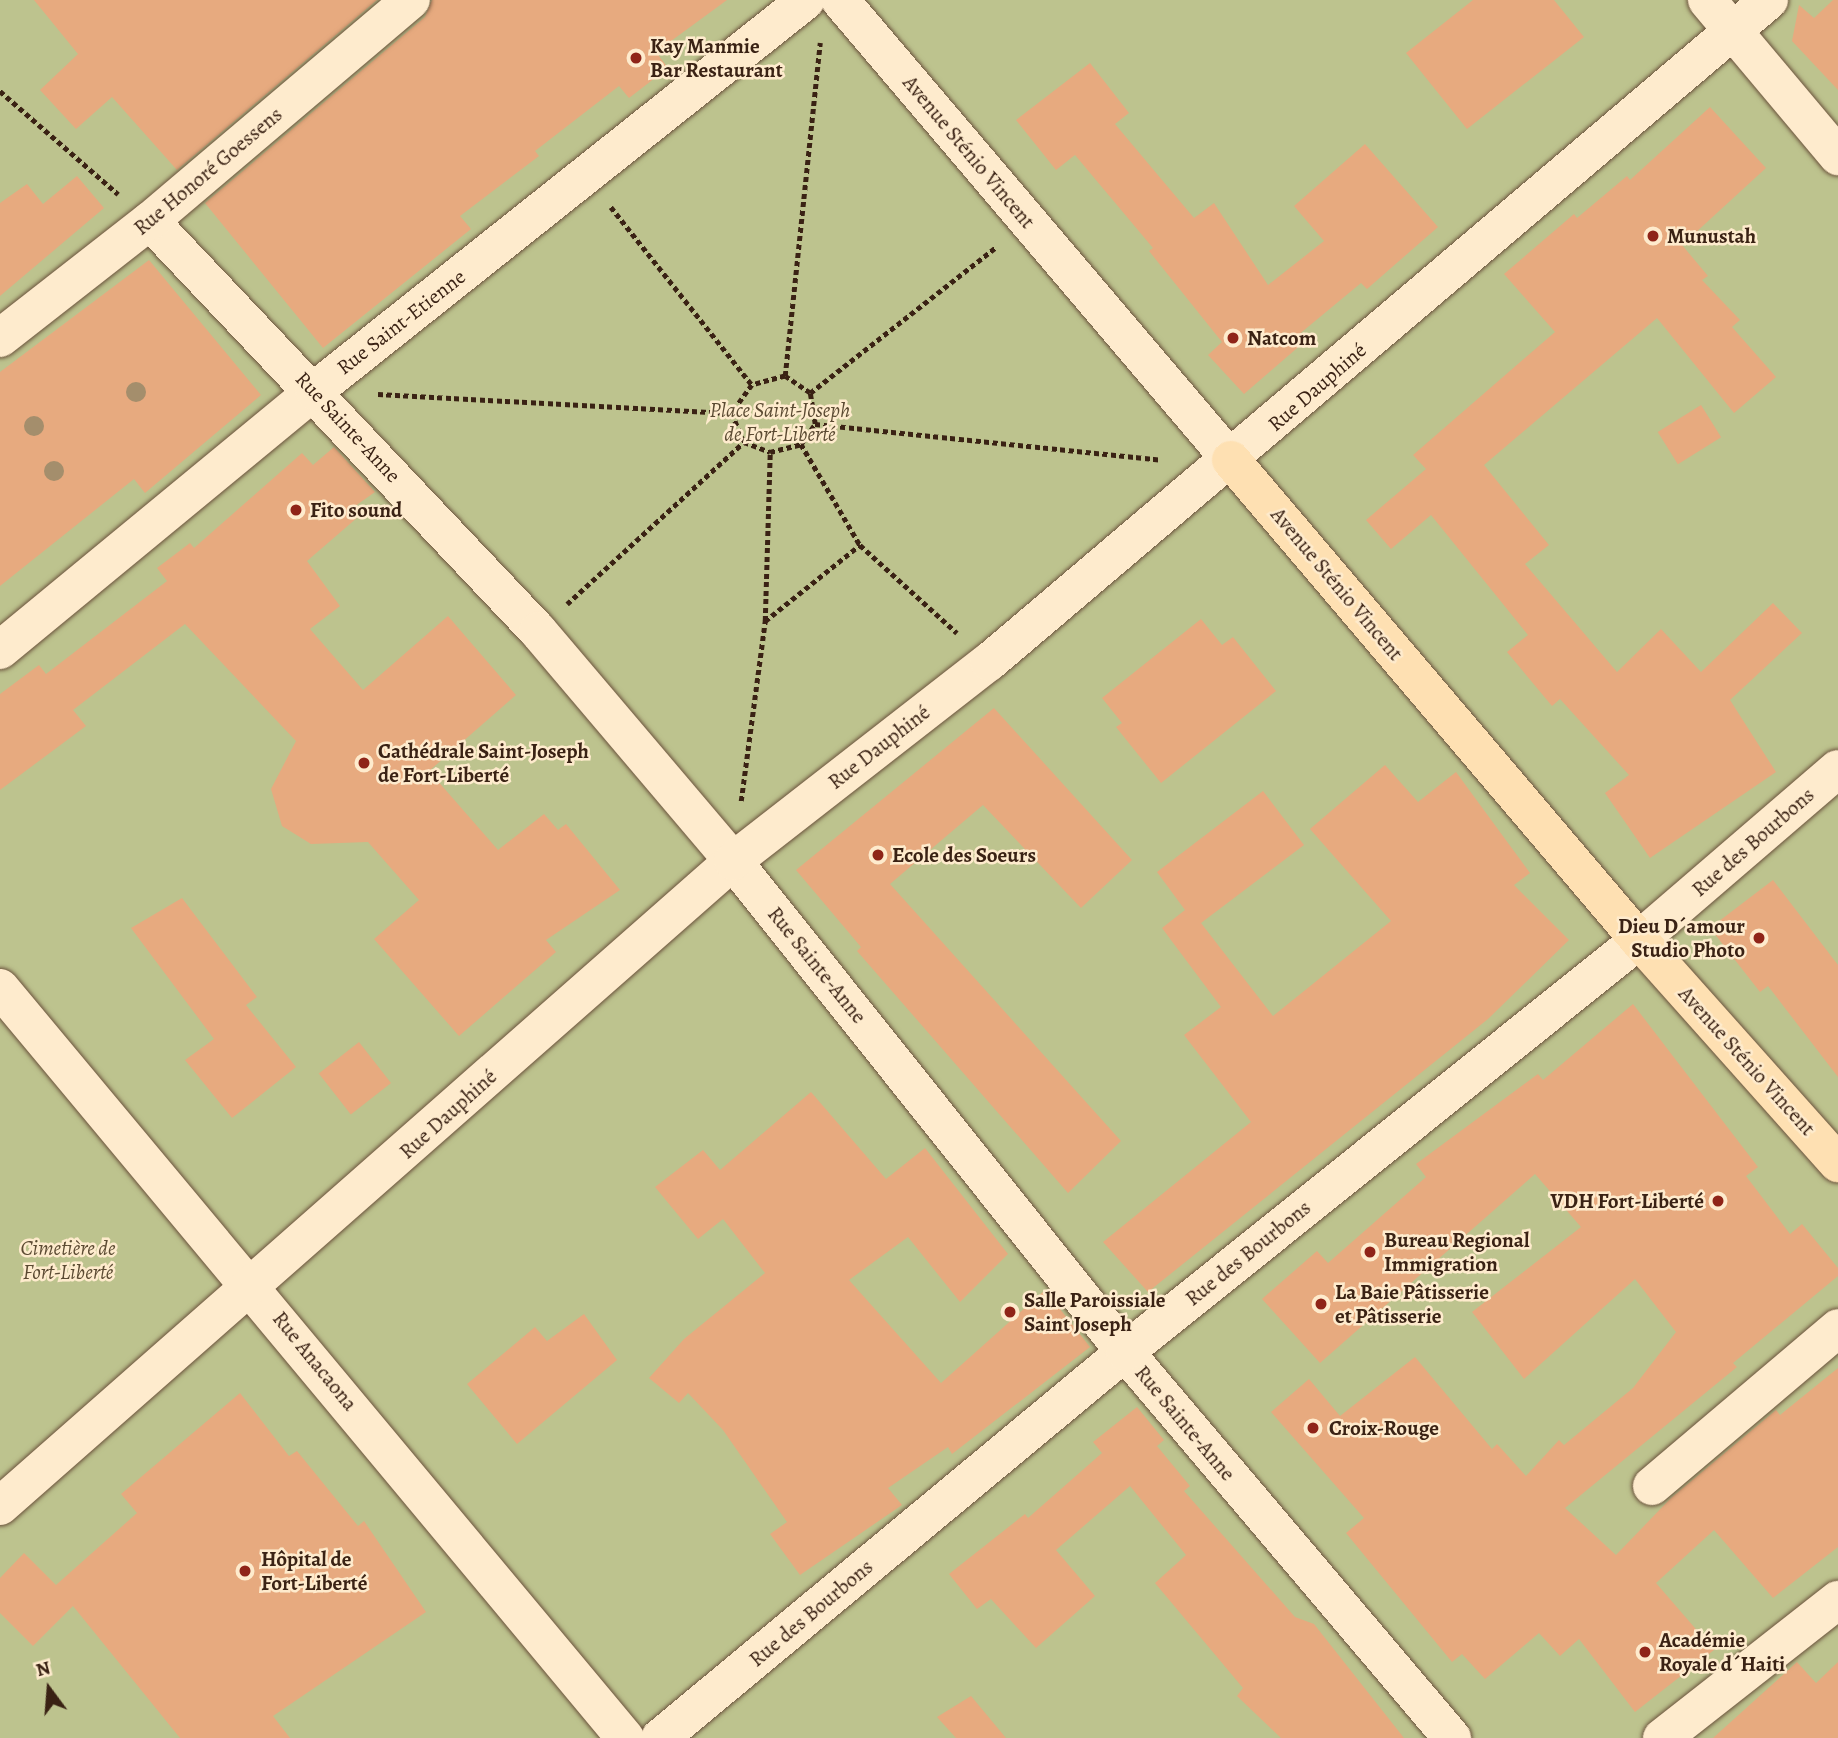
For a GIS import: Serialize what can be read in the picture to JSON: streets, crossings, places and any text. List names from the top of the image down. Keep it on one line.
{"streets":{"main road":["Avenue Sténio Vincent"],"street":["Rue Honoré Goessens","Rue Saint-Etienne","Rue Dauphiné","Rue Sainte-Anne","Rue des Bourbons","Rue Anacaona"]},"crossings":[["Avenue Sténio Vincent","Rue Saint-Etienne"],["Avenue Sténio Vincent","Rue Dauphiné"],["Avenue Sténio Vincent","Rue des Bourbons"],["Rue Honoré Goessens","Rue Sainte-Anne"],["Rue Saint-Etienne","Rue Sainte-Anne"],["Rue Dauphiné","Rue Sainte-Anne"],["Rue Dauphiné","Rue Anacaona"],["Rue Sainte-Anne","Rue des Bourbons"]],"parks":["Place Saint-Joseph de Fort-Liberté","Cimetière de Fort-Liberté"],"places":["Kay Manmie Bar Restaurant","Munustah","Natcom","Fito sound","Cathédrale Saint-Joseph de Fort-Liberté","Ecole des Soeurs","Dieu D´amour Studio Photo","VDH Fort-Liberté","Bureau Regional Immigration","La Baie Pâtisserie et Pâtisserie","Salle Paroissiale Saint Joseph","Croix-Rouge","Hôpital de Fort-Liberté","Académie Royale d´Haiti"],"north":"top"}
